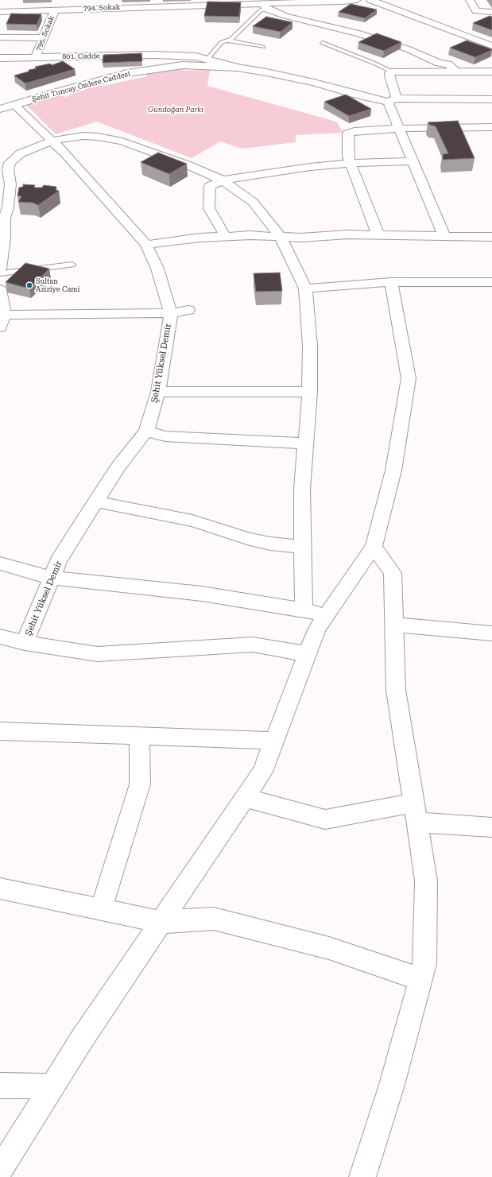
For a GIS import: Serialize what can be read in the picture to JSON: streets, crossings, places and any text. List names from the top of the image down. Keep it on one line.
{"streets":{"street":["794. Sokak","795. Sokak","801. Cadde","Şehit Tuncay Özdere Caddesi","Şehit Yüksel Demir"]},"crossings":[["794. Sokak","795. Sokak"],["795. Sokak","801. Cadde"],["801. Cadde","Şehit Tuncay Özdere Caddesi"],["Şehit Tuncay Özdere Caddesi","Şehit Yüksel Demir"]],"parks":["Gündoğan Parkı"],"places":["Sultan Aziziye Cami"]}
